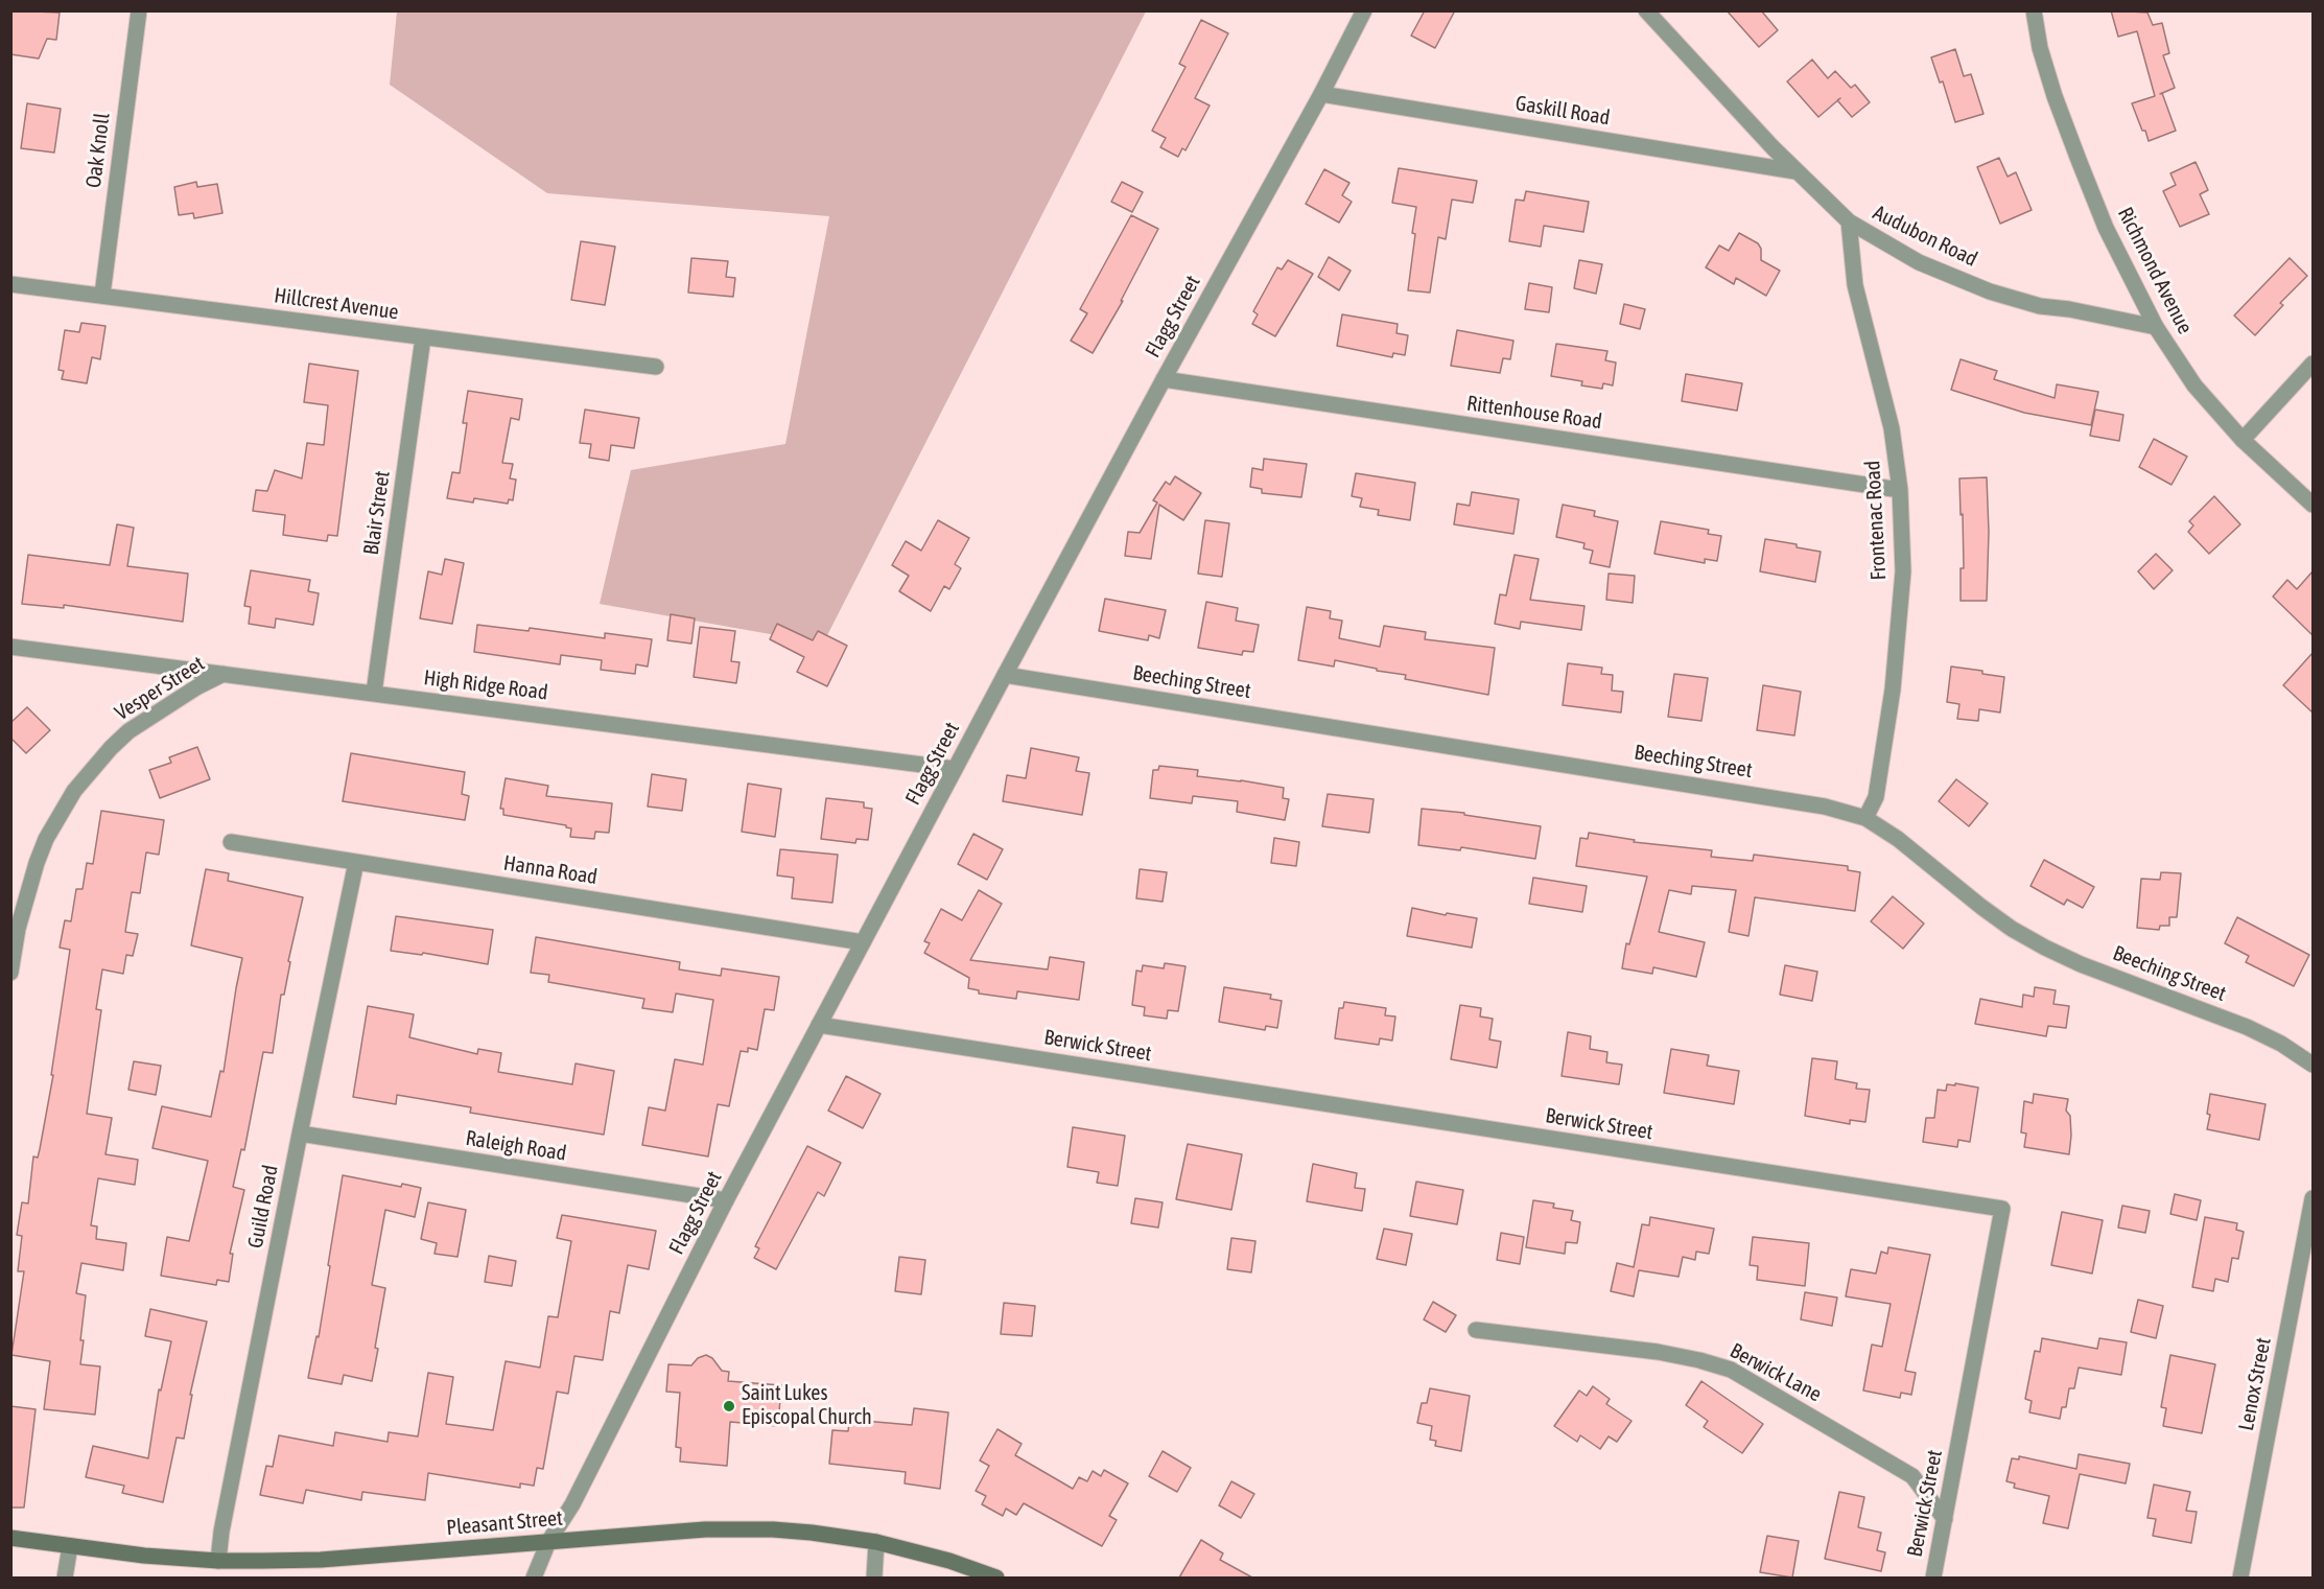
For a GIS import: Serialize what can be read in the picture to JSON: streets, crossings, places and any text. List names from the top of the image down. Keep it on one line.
{"streets":{"main road":["Pleasant Street"],"street":["Gaskill Road","Oak Knoll","Audubon Road","Richmond Avenue","Hillcrest Avenue","Flagg Street","Rittenhouse Road","Blair Street","Frontenac Road","Beeching Street","High Ridge Road","Vesper Street","Hanna Road","Berwick Street","Raleigh Road","Guild Road","Berwick Lane","Lenox Street"]},"crossings":[["Gaskill Road","Audubon Road"],["Gaskill Road","Flagg Street"],["Oak Knoll","Hillcrest Avenue"],["Audubon Road","Richmond Avenue"],["Audubon Road","Frontenac Road"],["Hillcrest Avenue","Blair Street"],["Flagg Street","Rittenhouse Road"],["Flagg Street","Beeching Street"],["Flagg Street","High Ridge Road"],["Flagg Street","Hanna Road"],["Flagg Street","Berwick Street"],["Flagg Street","Raleigh Road"],["Flagg Street","Pleasant Street"],["Rittenhouse Road","Frontenac Road"],["Blair Street","High Ridge Road"],["Frontenac Road","Beeching Street"],["High Ridge Road","Vesper Street"],["Hanna Road","Guild Road"],["Berwick Street","Berwick Lane"],["Raleigh Road","Guild Road"],["Guild Road","Pleasant Street"]],"places":["Saint Lukes Episcopal Church"]}
